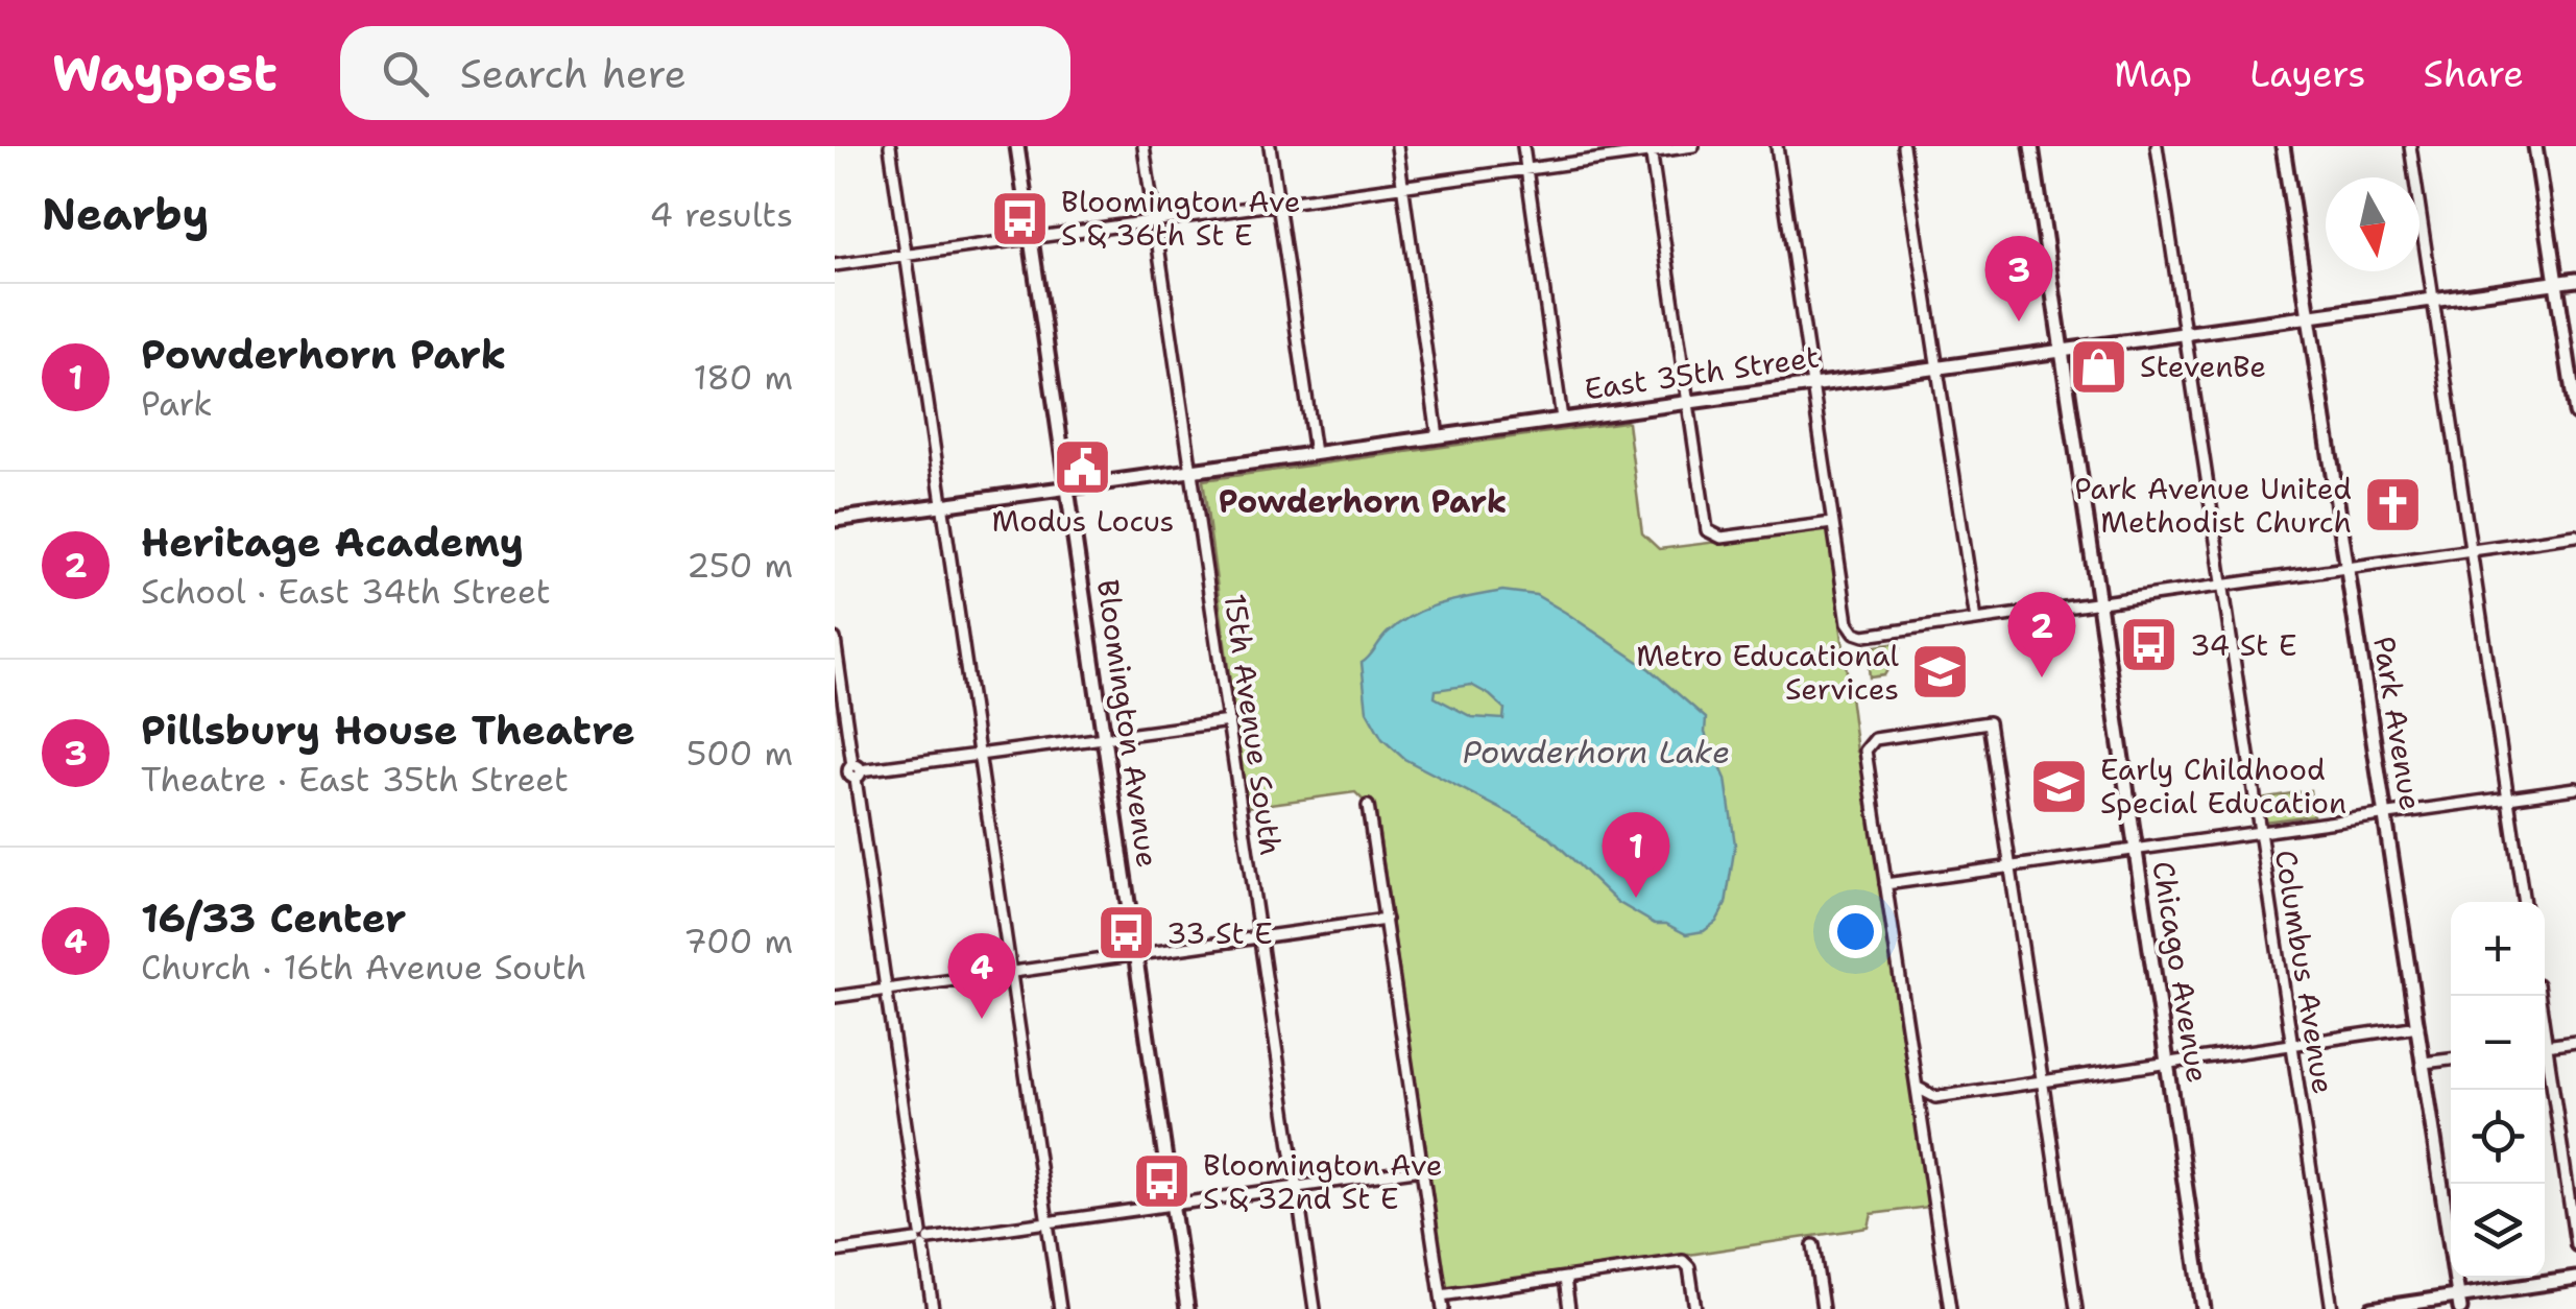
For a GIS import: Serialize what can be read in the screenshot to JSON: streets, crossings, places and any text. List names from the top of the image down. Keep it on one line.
{"streets":{"street":["East 35th Street","Bloomington Avenue","Park Avenue","15th Avenue South","Chicago Avenue","Columbus Avenue"]},"crossings":[["East 35th Street","Bloomington Avenue"],["East 35th Street","Park Avenue"],["East 35th Street","15th Avenue South"],["East 35th Street","Chicago Avenue"],["East 35th Street","Columbus Avenue"]],"districts":["Powderhorn Park"],"water":["Powderhorn Lake"],"places":{"bus stop":["Bloomington Ave S & 36th St E","34 St E","33 St E","Bloomington Ave S & 32nd St E"],"shop":["StevenBe"],"public building":["Modus Locus"],"church":["Park Avenue United Methodist Church"],"school or university":["Metro Educational Services","Early Childhood Special Education"]},"north":"bottom","page":{"header":"Waypost","search":"Search here","nav":["Map","Layers","Share"],"heading":["Nearby","4 results"],"pins":["3","2","1","4"],"list":[{"mark":"1","name":"Powderhorn Park","note":"Park","value":"180 m"},{"mark":"2","name":"Heritage Academy","note":"School · East 34th Street","value":"250 m"},{"mark":"3","name":"Pillsbury House Theatre","note":"Theatre · East 35th Street","value":"500 m"},{"mark":"4","name":"16/33 Center","note":"Church · 16th Avenue South","value":"700 m"}],"map_buttons":["+","−"]}}
